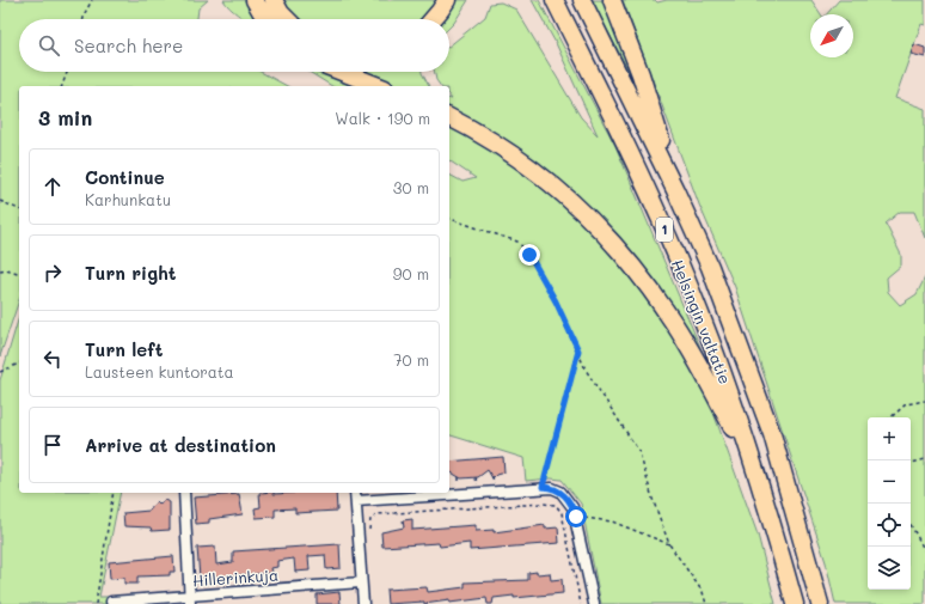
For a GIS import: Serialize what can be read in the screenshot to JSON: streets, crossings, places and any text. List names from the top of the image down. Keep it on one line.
{"streets":{"highway":["1","Helsingin valtatie"],"street":["Hillerinkuja"]},"north":"bottom left","page":{"search":"Search here","heading":["3 min","Walk · 190 m"],"list":[["Continue","Karhunkatu","30 m"],["Turn right","90 m"],["Turn left","Lausteen kuntorata","70 m"],"Arrive at destination"],"map_buttons":["+","−"]}}
